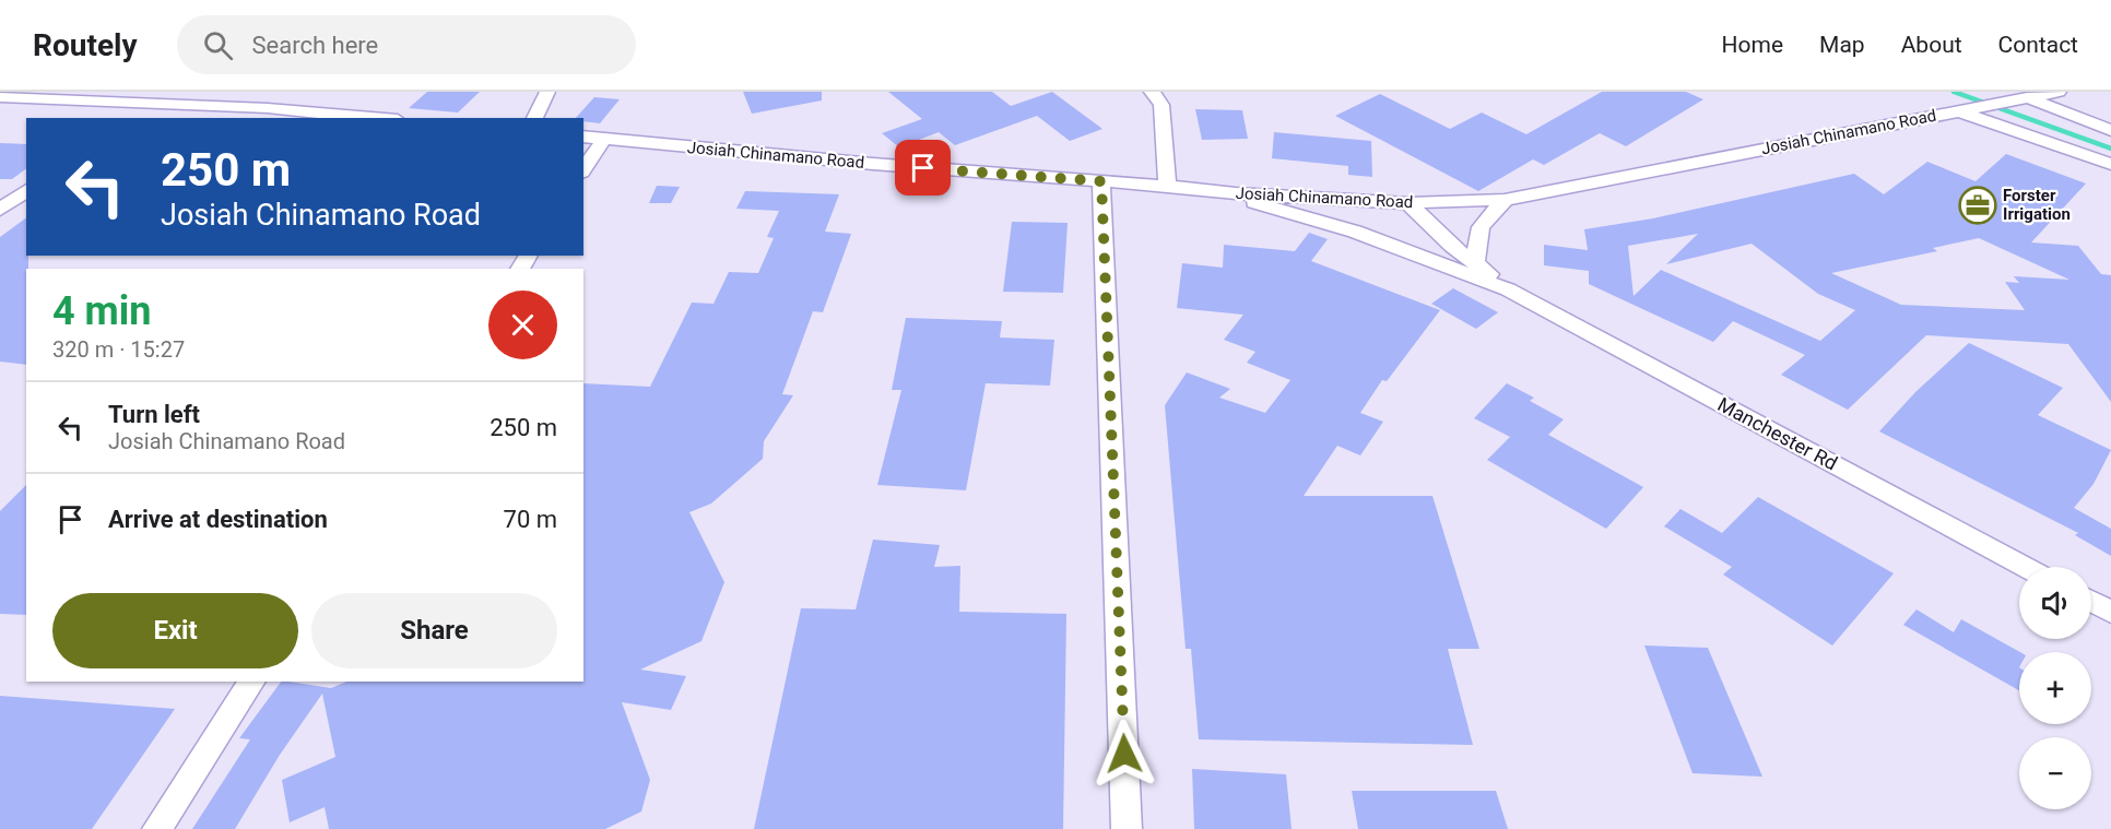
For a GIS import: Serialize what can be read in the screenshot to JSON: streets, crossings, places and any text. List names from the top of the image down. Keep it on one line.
{"streets":{"street":["Josiah Chinamano Road","Manchester Rd"]},"places":{"office":["Forster Irrigation"]},"page":{"header":"Routely","search":"Search here","nav":["Home","Map","About","Contact"],"turn":["250 m","Josiah Chinamano Road"],"heading":["4 min","320 m · 15:27"],"list":[{"name":"Turn left","note":"Josiah Chinamano Road","value":"250 m"},{"name":"Arrive at destination","value":"70 m"}],"map_buttons":["+","−"],"buttons":["Exit","Share"]}}
